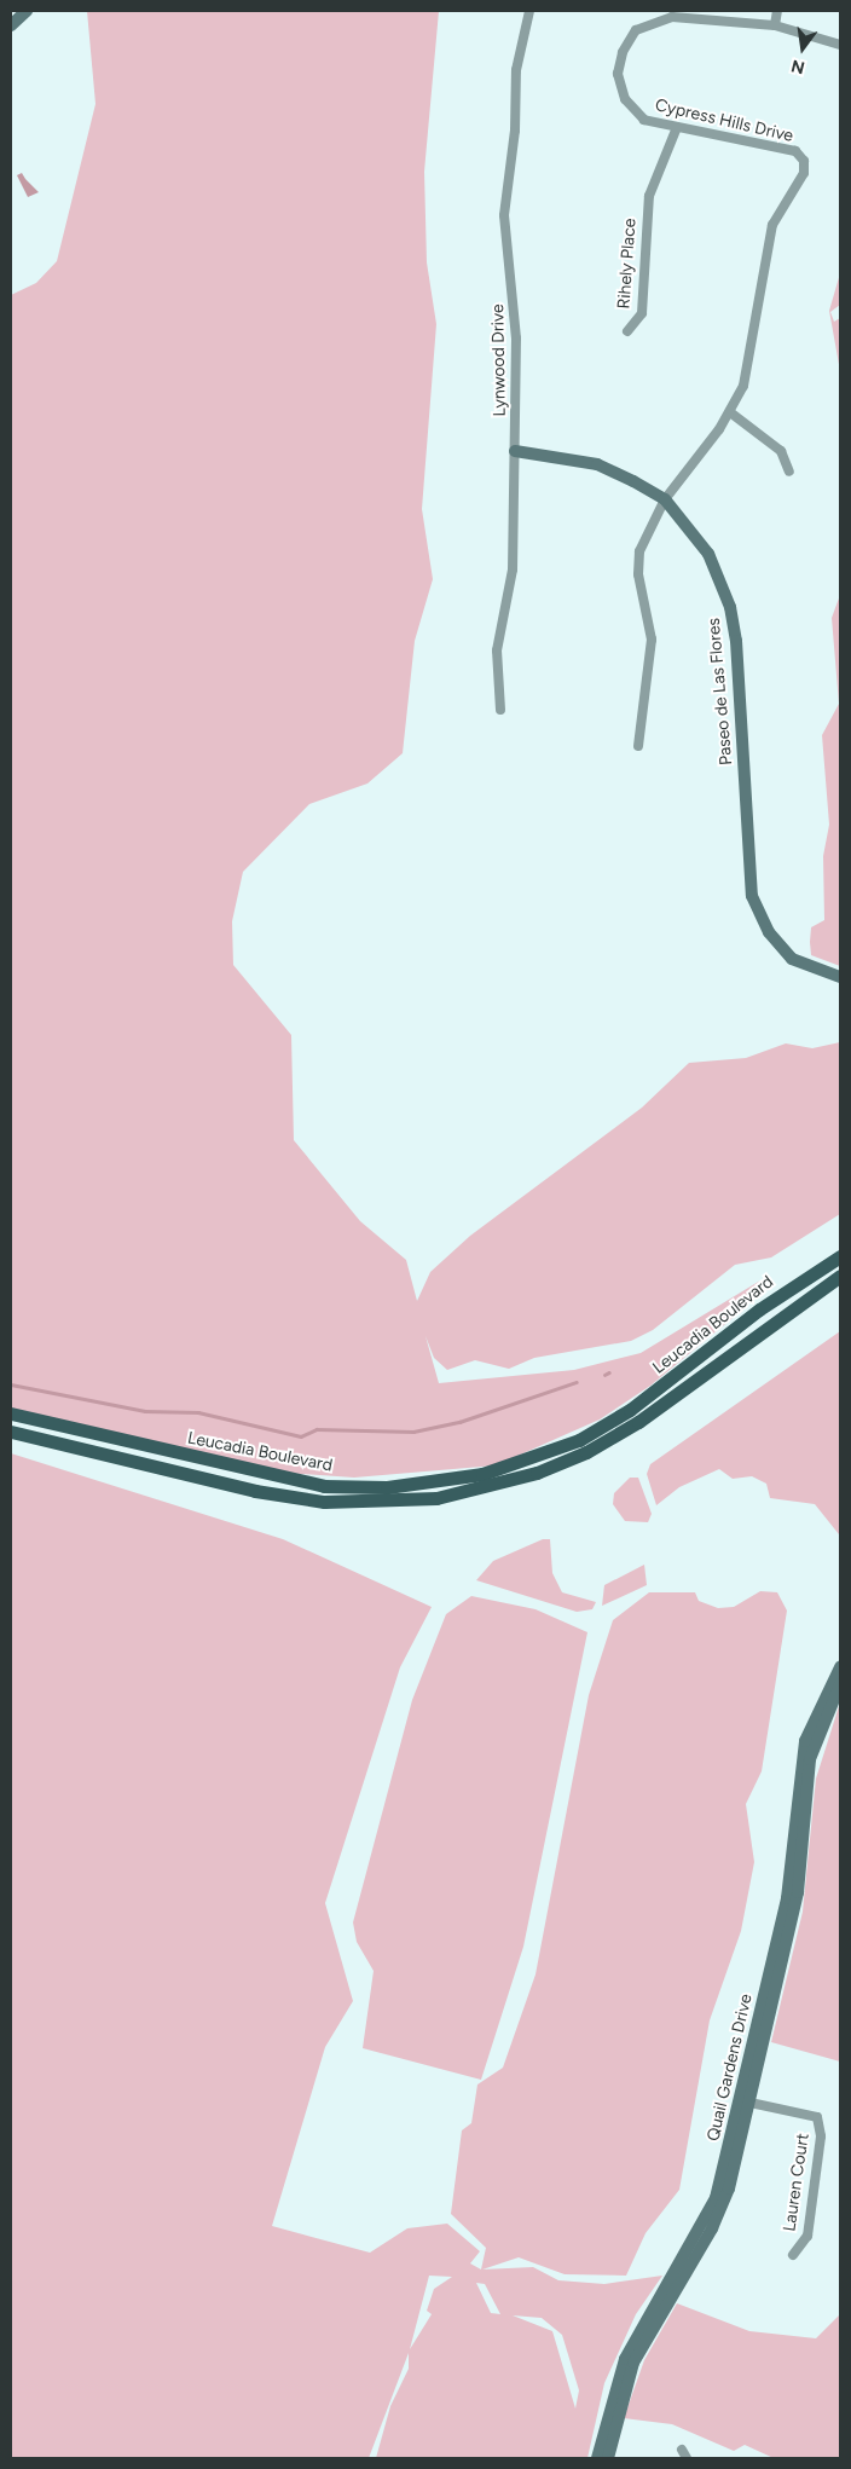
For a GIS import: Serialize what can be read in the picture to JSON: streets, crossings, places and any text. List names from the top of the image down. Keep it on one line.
{"streets":{"main road":["Paseo de Las Flores","Leucadia Boulevard","Quail Gardens Drive"],"street":["Cypress Hills Drive","Rihely Place","Lynwood Drive","Lauren Court"]},"crossings":[["Cypress Hills Drive","Rihely Place"],["Cypress Hills Drive","Paseo de Las Flores"],["Lynwood Drive","Paseo de Las Flores"],["Quail Gardens Drive","Lauren Court"]],"north":"bottom"}
